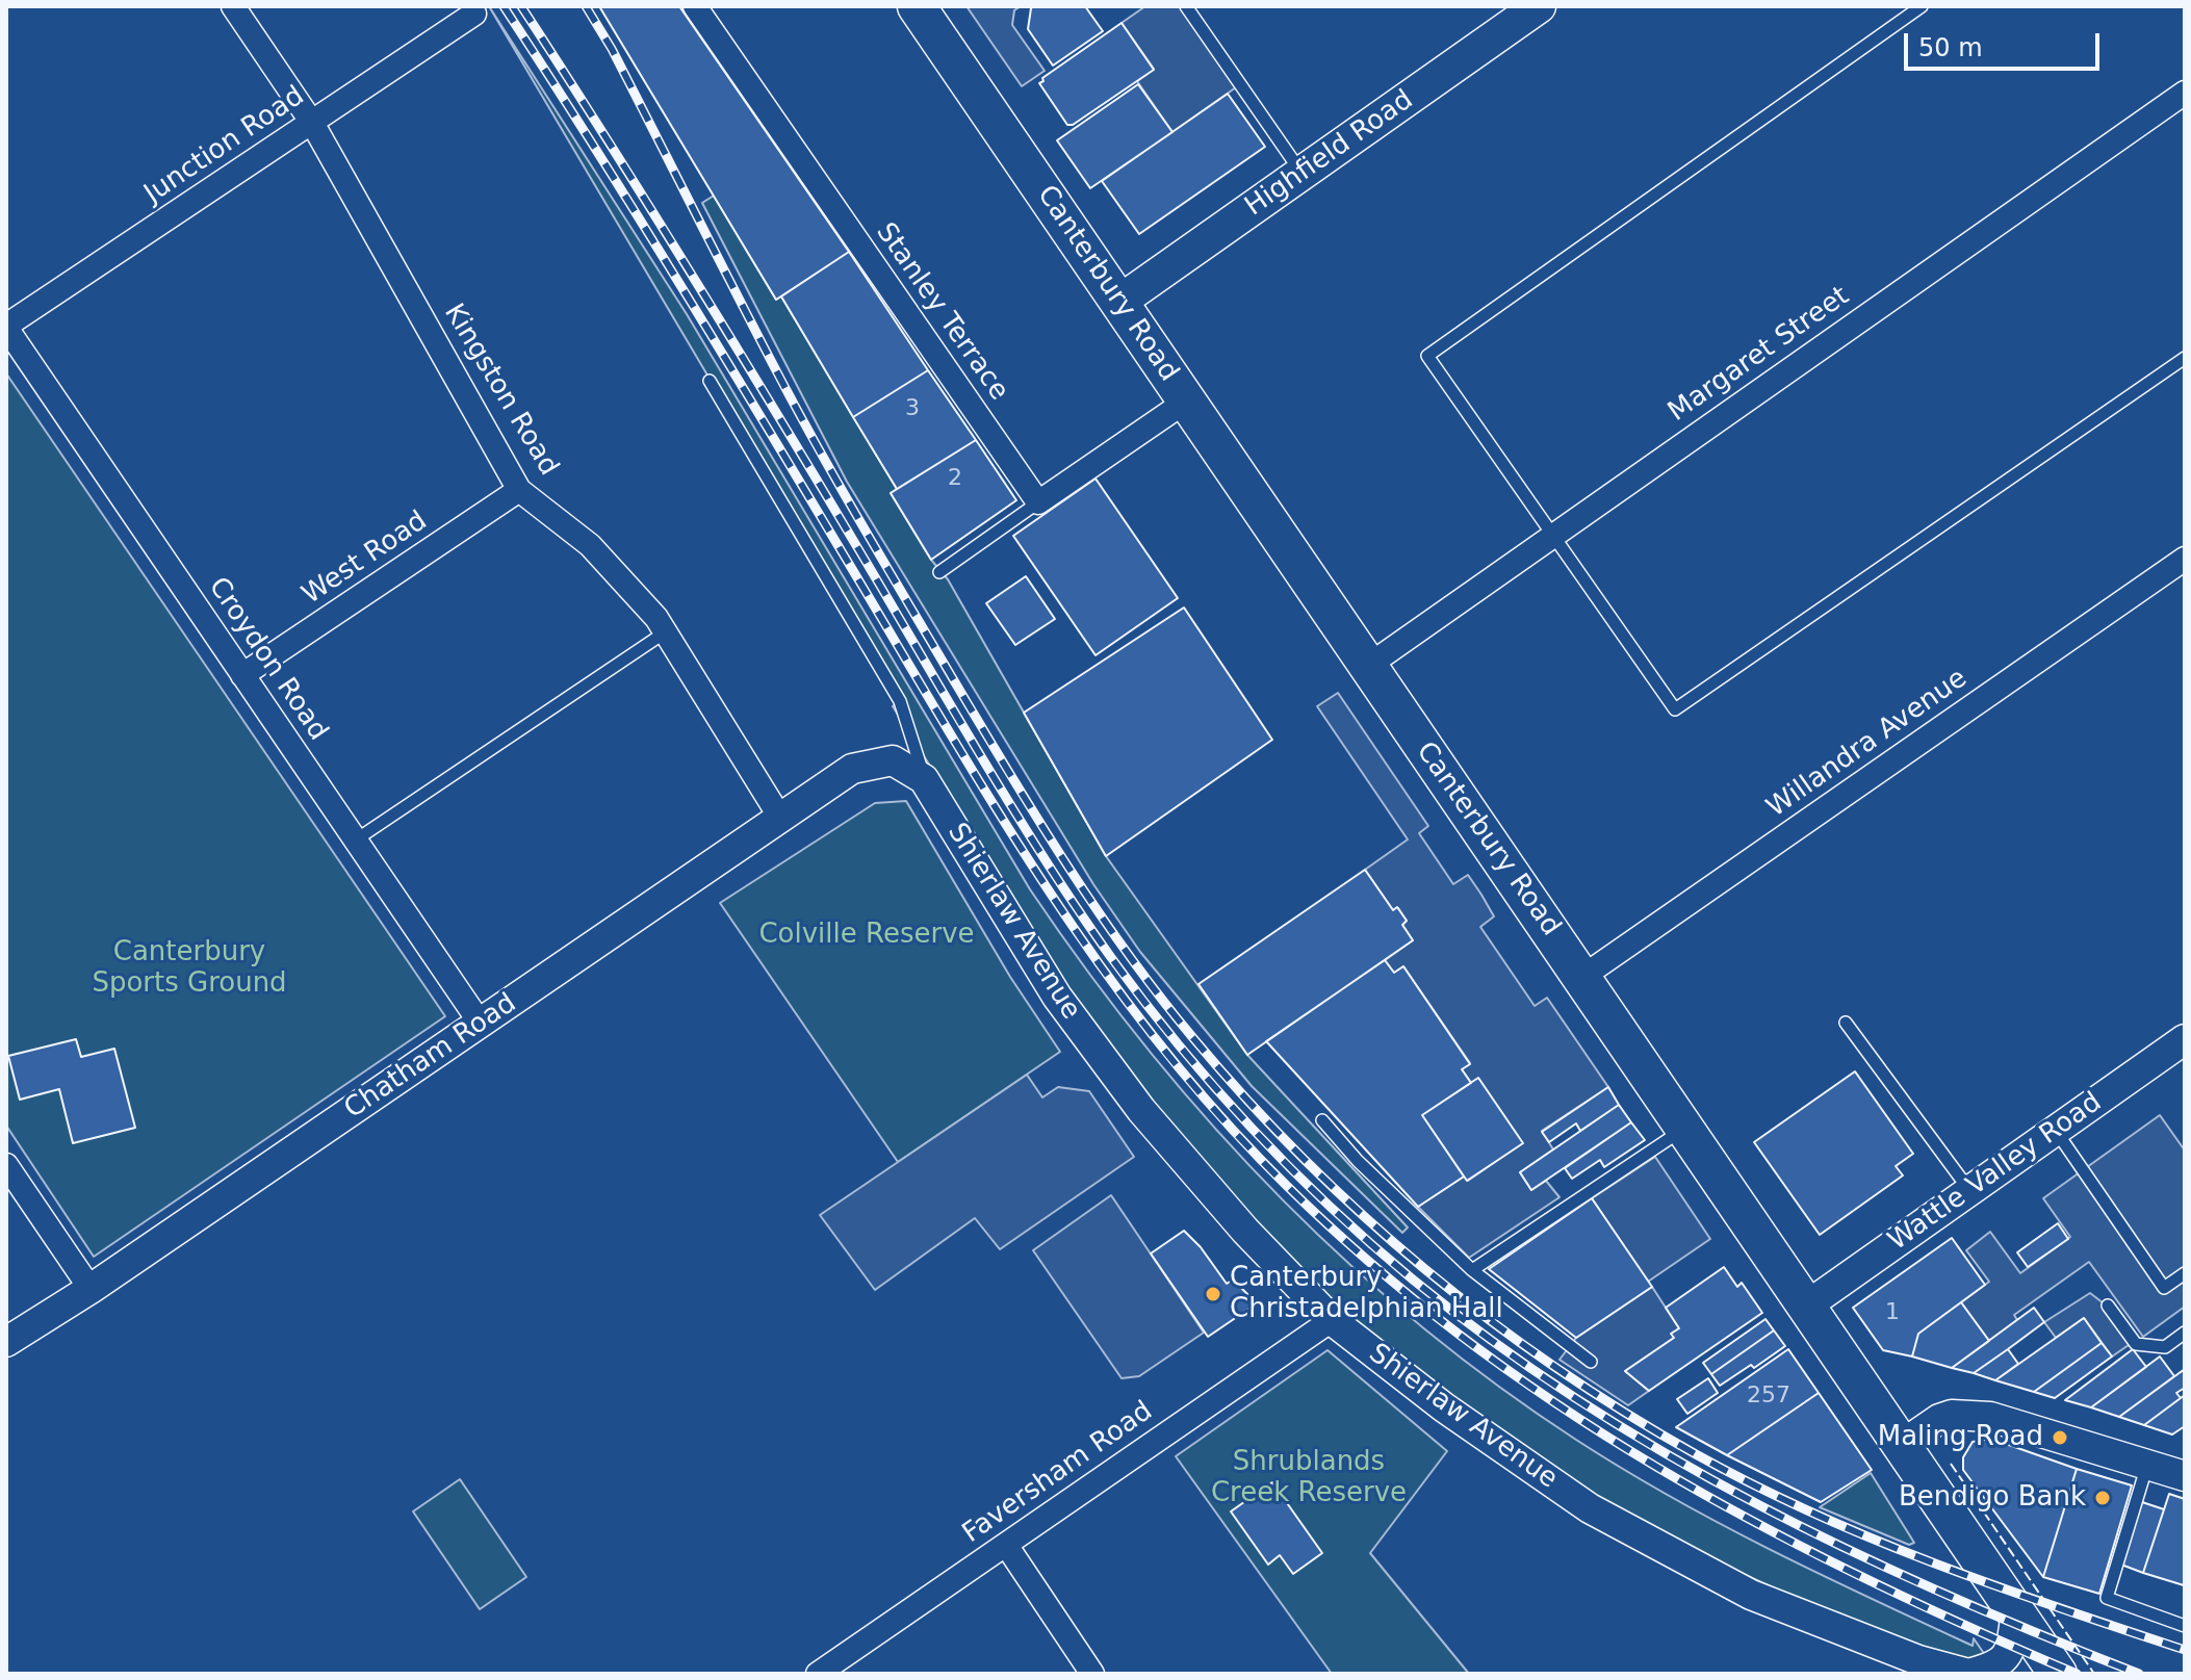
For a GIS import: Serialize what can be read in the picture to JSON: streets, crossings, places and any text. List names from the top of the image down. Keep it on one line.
{"streets":{"main road":["Highfield Road","Canterbury Road"],"street":["Junction Road","Stanley Terrace","Margaret Street","Kingston Road","West Road","Croydon Road","Willandra Avenue","Shierlaw Avenue","Chatham Road","Wattle Valley Road","Faversham Road"]},"crossings":[["Junction Road","Kingston Road"],["Junction Road","Croydon Road"],["Highfield Road","Canterbury Road"],["Canterbury Road","Margaret Street"],["Canterbury Road","Willandra Avenue"],["Canterbury Road","Shierlaw Avenue"],["Canterbury Road","Wattle Valley Road"],["Kingston Road","West Road"],["Kingston Road","Chatham Road"],["West Road","Croydon Road"],["Croydon Road","Chatham Road"],["Shierlaw Avenue","Chatham Road"],["Shierlaw Avenue","Faversham Road"]],"parks":["Colville Reserve","Canterbury Sports Ground","Shrublands Creek Reserve"],"places":["Canterbury Christadelphian Hall","Maling Road","Bendigo Bank"],"house_numbers":["3","2","1","257"],"scale_bar":"50 m"}
